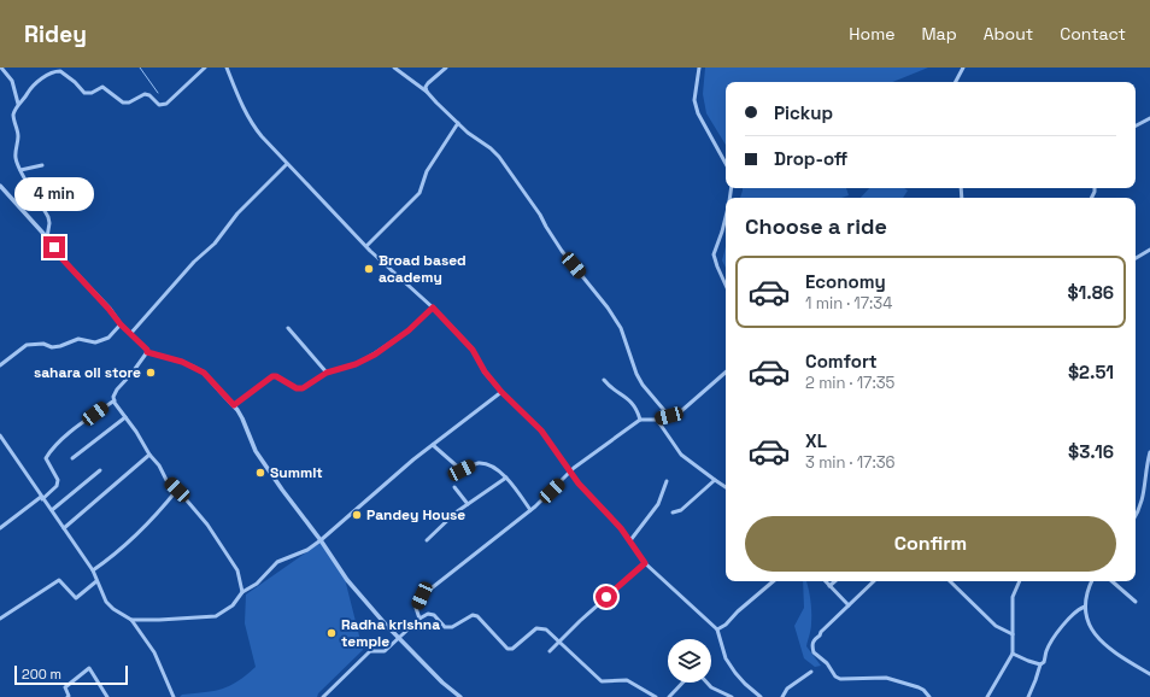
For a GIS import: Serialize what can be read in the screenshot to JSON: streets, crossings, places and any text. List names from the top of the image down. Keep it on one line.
{"places":["Broad based academy","sahara oil store","Summit","Pandey House","Radha krishna temple"],"scale_bar":"200 m","page":{"header":"Ridey","nav":["Home","Map","About","Contact"],"banner":["Pickup","Drop-off"],"bubble":"4 min","heading":"Choose a ride","list":[{"name":"Economy","note":"1 min · 17:34","value":"$1.86"},{"name":"Comfort","note":"2 min · 17:35","value":"$2.51"},{"name":"XL","note":"3 min · 17:36","value":"$3.16"}],"buttons":"Confirm","scale":"200 m"}}
